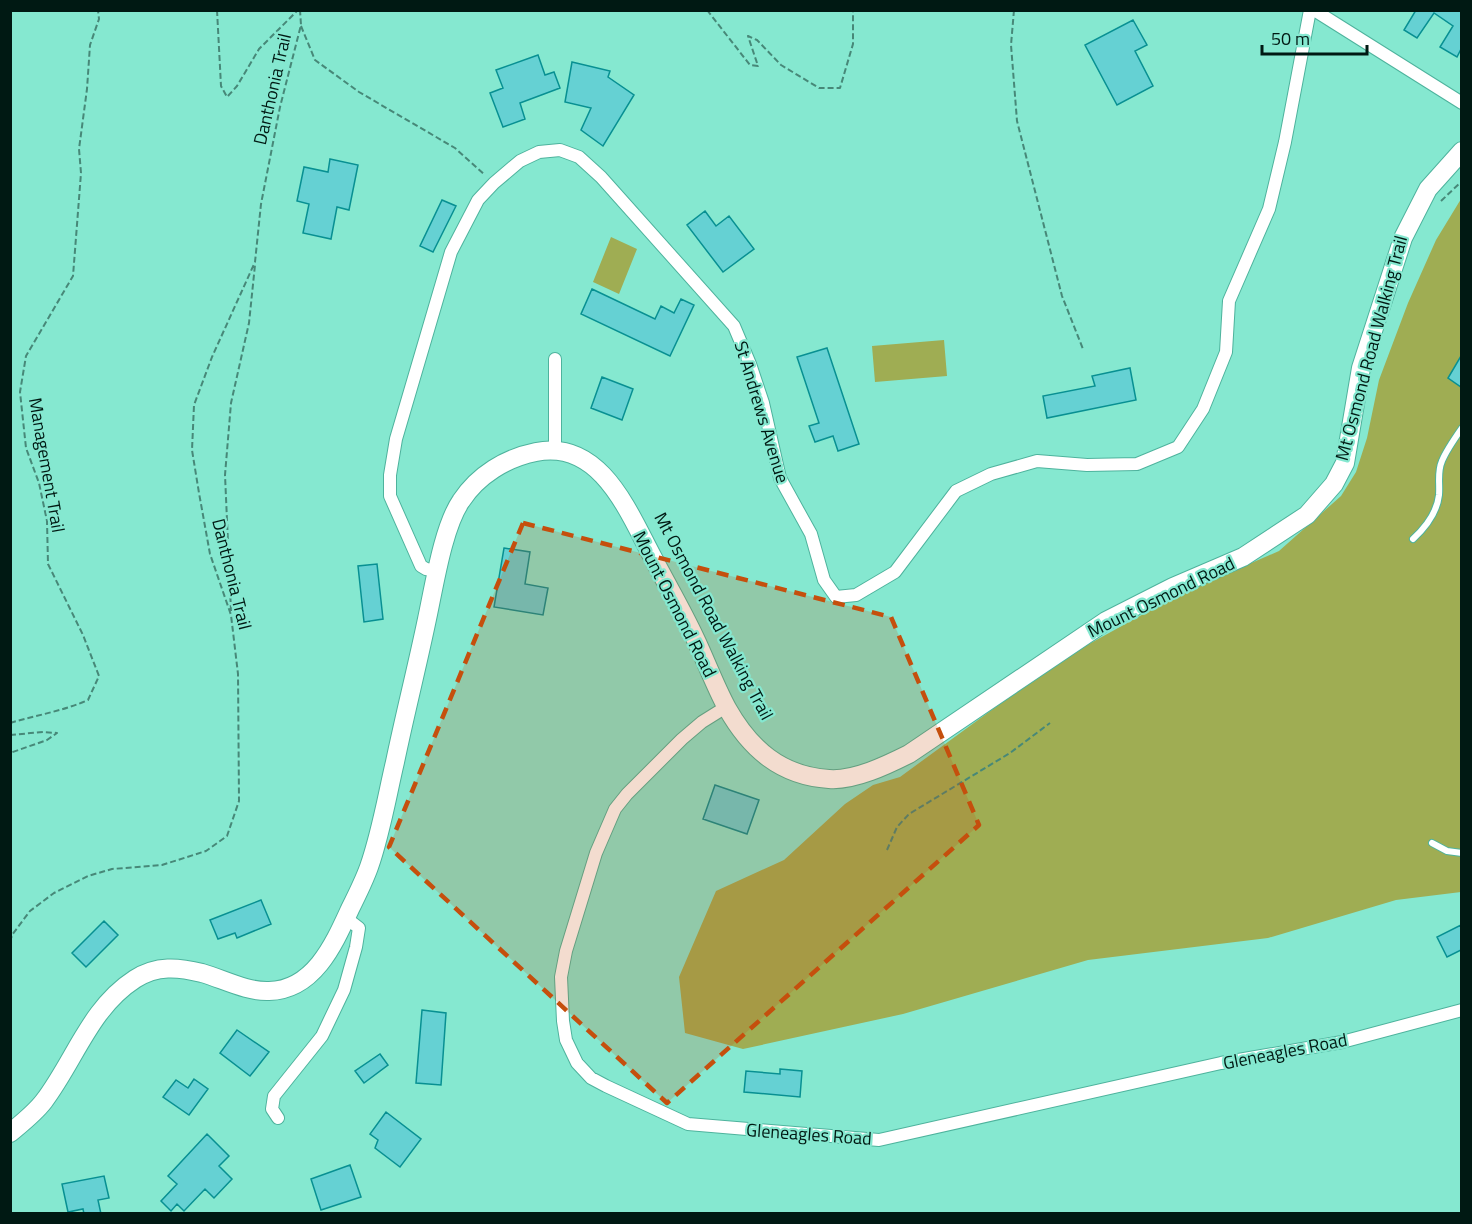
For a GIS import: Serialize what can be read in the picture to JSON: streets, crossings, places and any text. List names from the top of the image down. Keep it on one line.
{"streets":{"street":["St Andrews Avenue","Mount Osmond Road","Gleneagles Road"],"path":["Danthonia Trail","Management Trail"]},"crossings":[["Mount Osmond Road","Gleneagles Road"]],"scale_bar":"50 m"}
